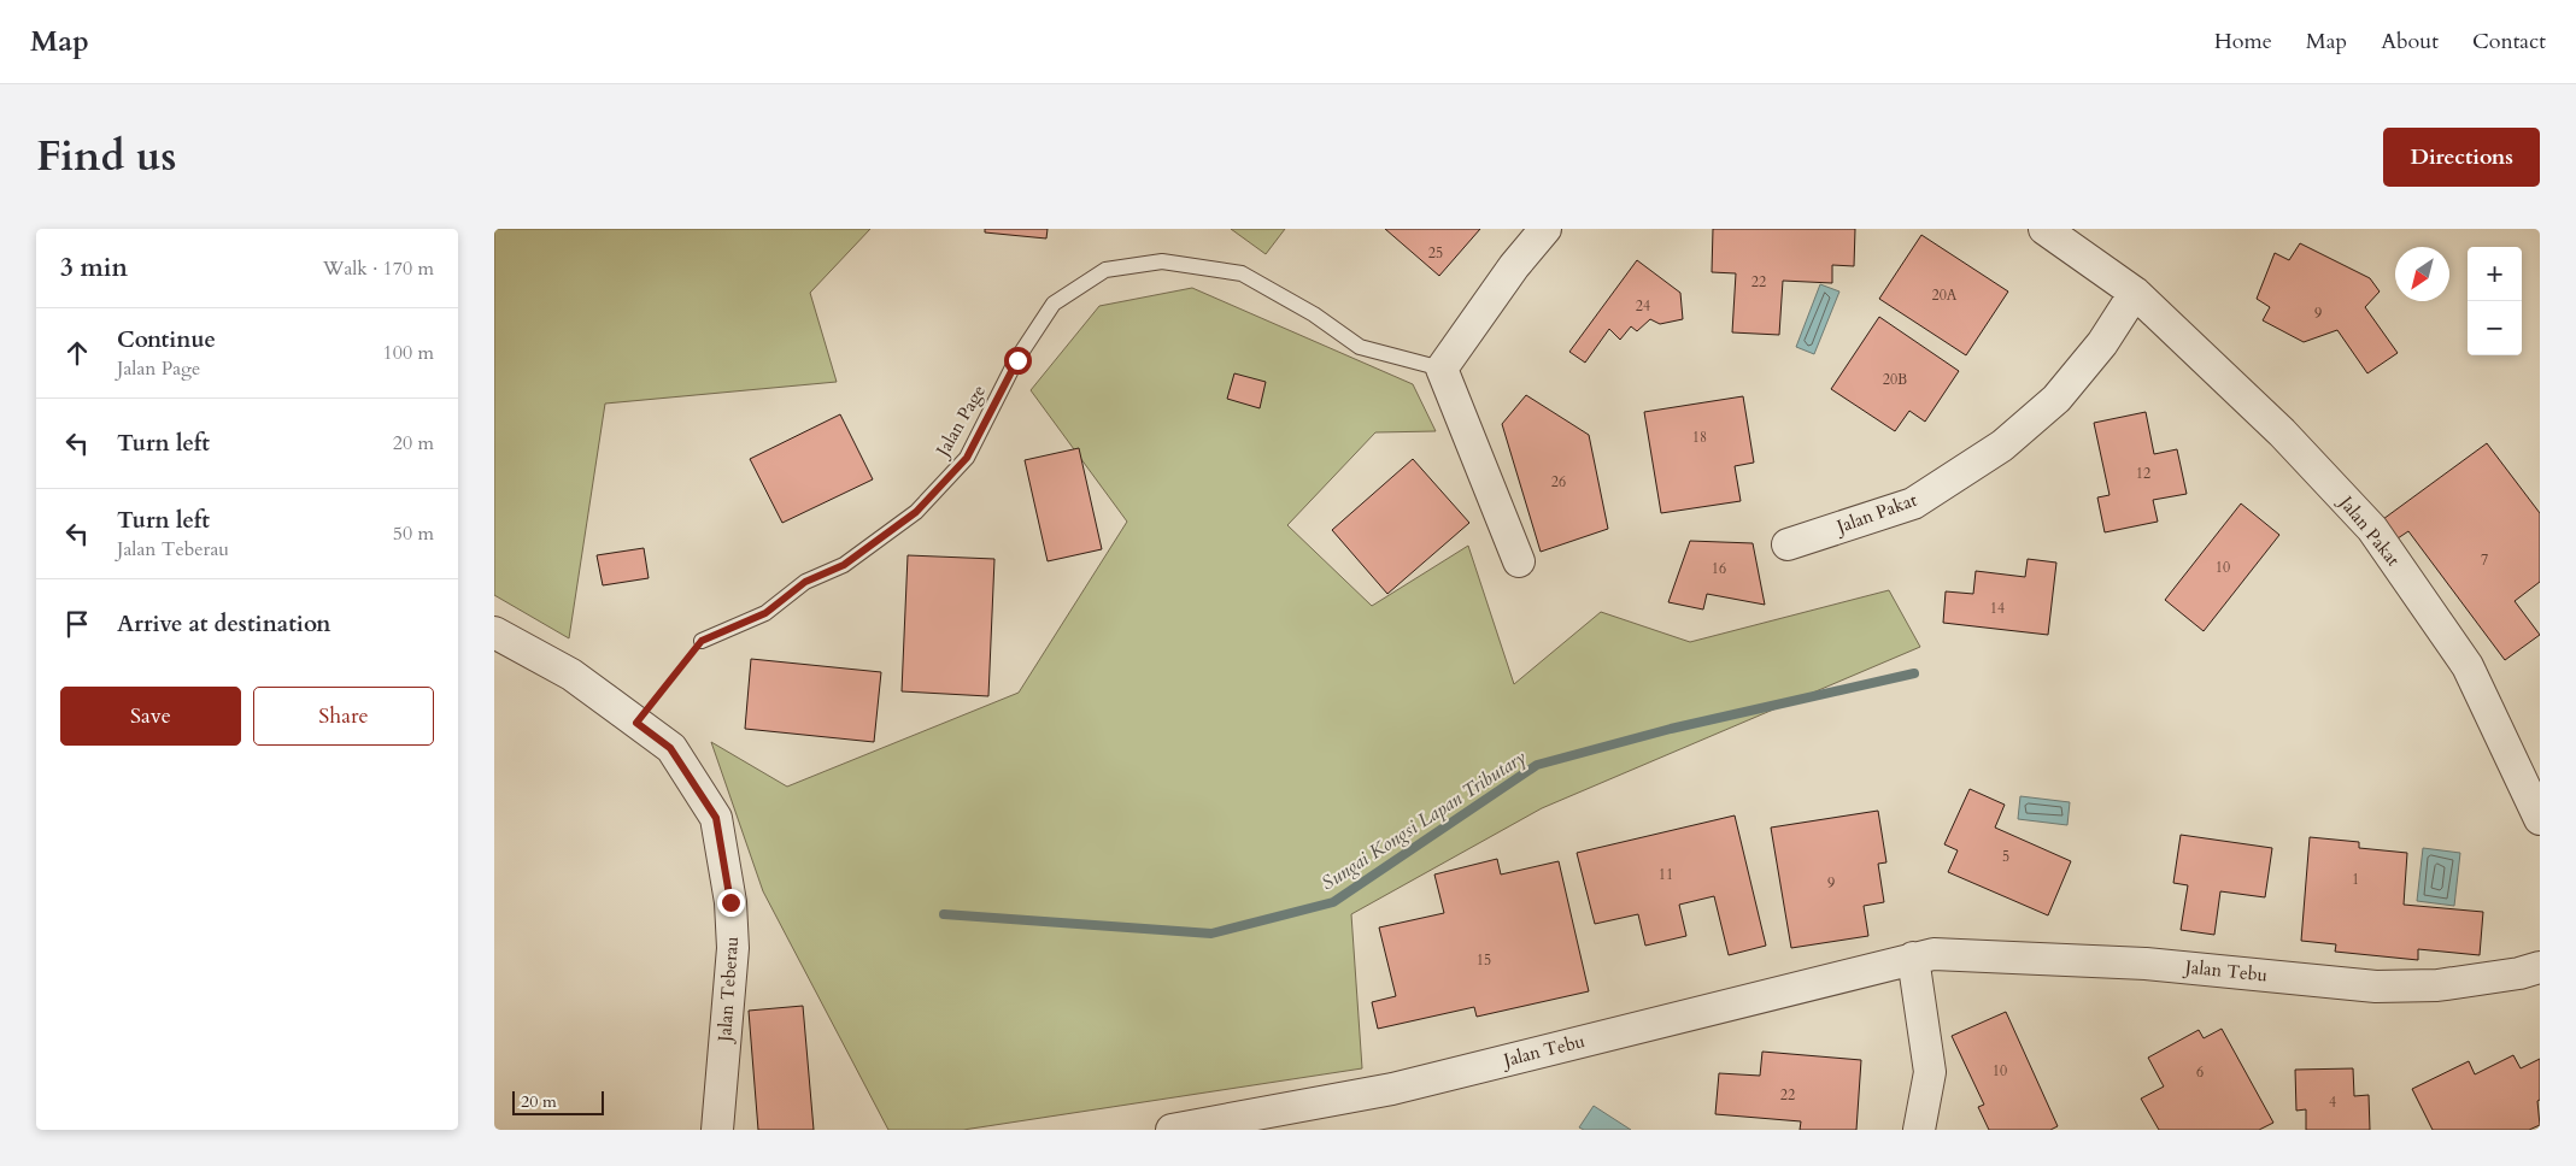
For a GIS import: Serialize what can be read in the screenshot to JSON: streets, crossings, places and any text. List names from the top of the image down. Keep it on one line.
{"streets":{"street":["Jalan Pakat","Jalan Tebu","Jalan Teberau"],"lane":["Jalan Page"]},"water":["Sungai Kongsi Lapan Tributary"],"house_numbers":["25","22","20A","24","9","20B","18","12","26","7","10","16","14","5","11","1","9","15","10","6","22","4"],"scale_bar":"20 m","north":"bottom left","page":{"header":"Map","nav":["Home","Map","About","Contact"],"title":"Find us","buttons":["Directions",["Save","Share"]],"heading":["3 min","Walk · 170 m"],"map_buttons":["+","−"],"list":[["Continue","Jalan Page","100 m"],["Turn left","20 m"],["Turn left","Jalan Teberau","50 m"],"Arrive at destination"],"scale":"20 m"}}
